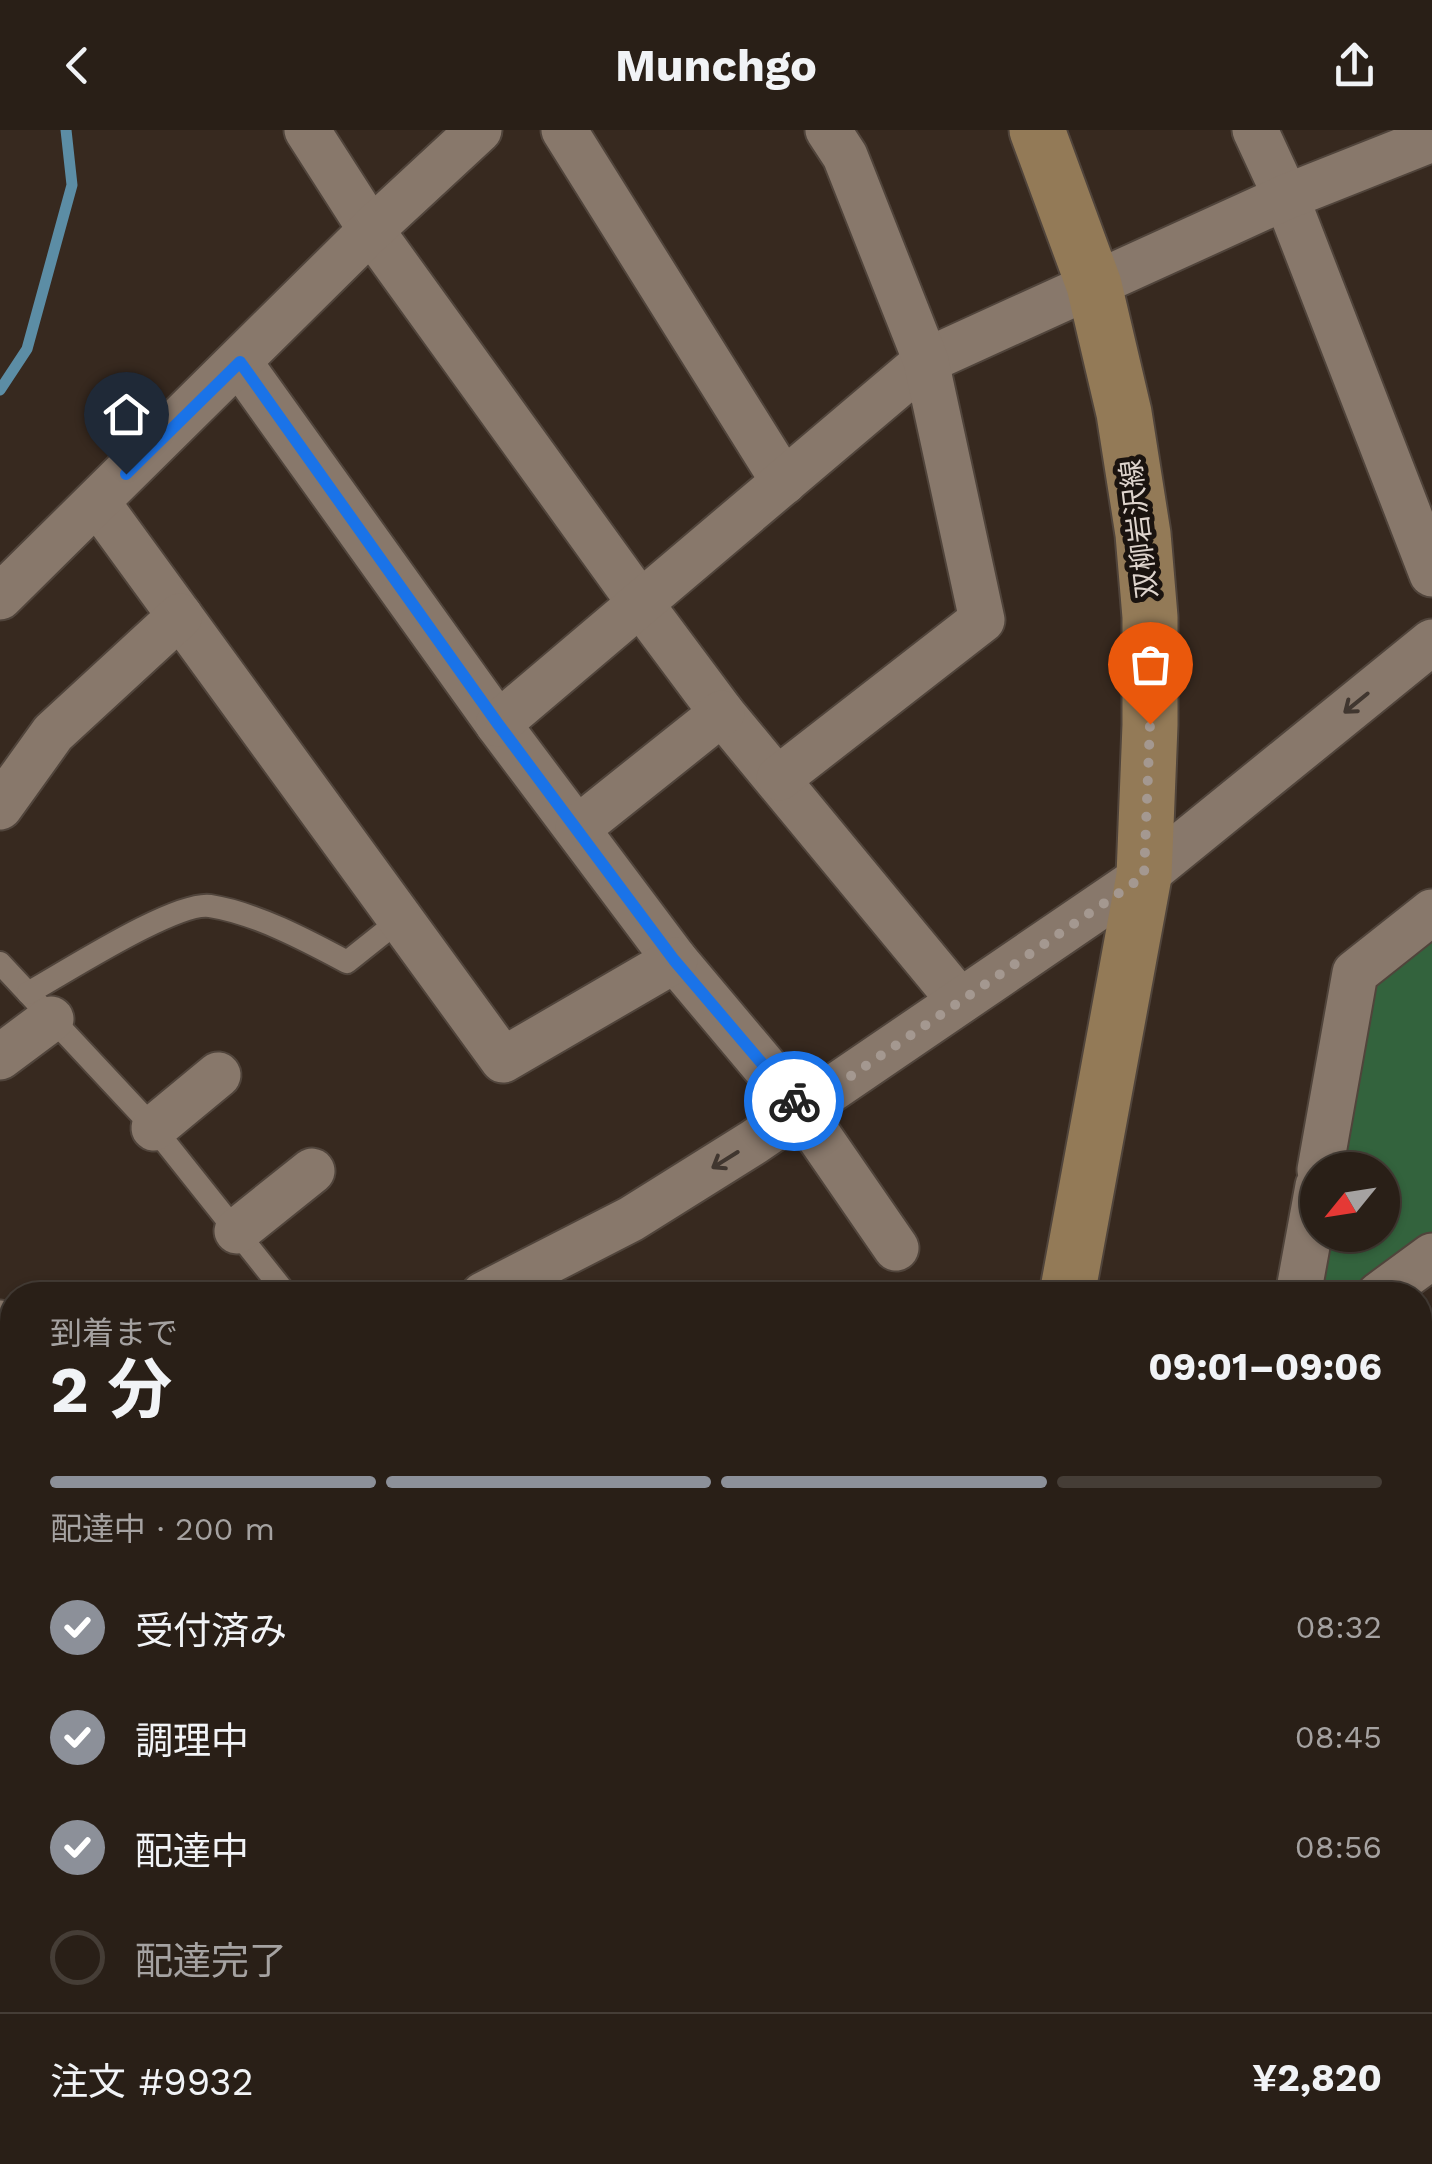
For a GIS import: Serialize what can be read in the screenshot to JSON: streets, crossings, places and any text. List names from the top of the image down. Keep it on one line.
{"streets":{"street":["双柳岩沢線"]},"north":"bottom left","page":{"header":"Munchgo","heading":["2 分","到着まで","09:01–09:06"],"panel":["注文 #9932","¥2,820"],"bar":"配達中 · 200 m","list":[["受付済み","08:32"],["調理中","08:45"],["配達中","08:56"],"配達完了"]}}
